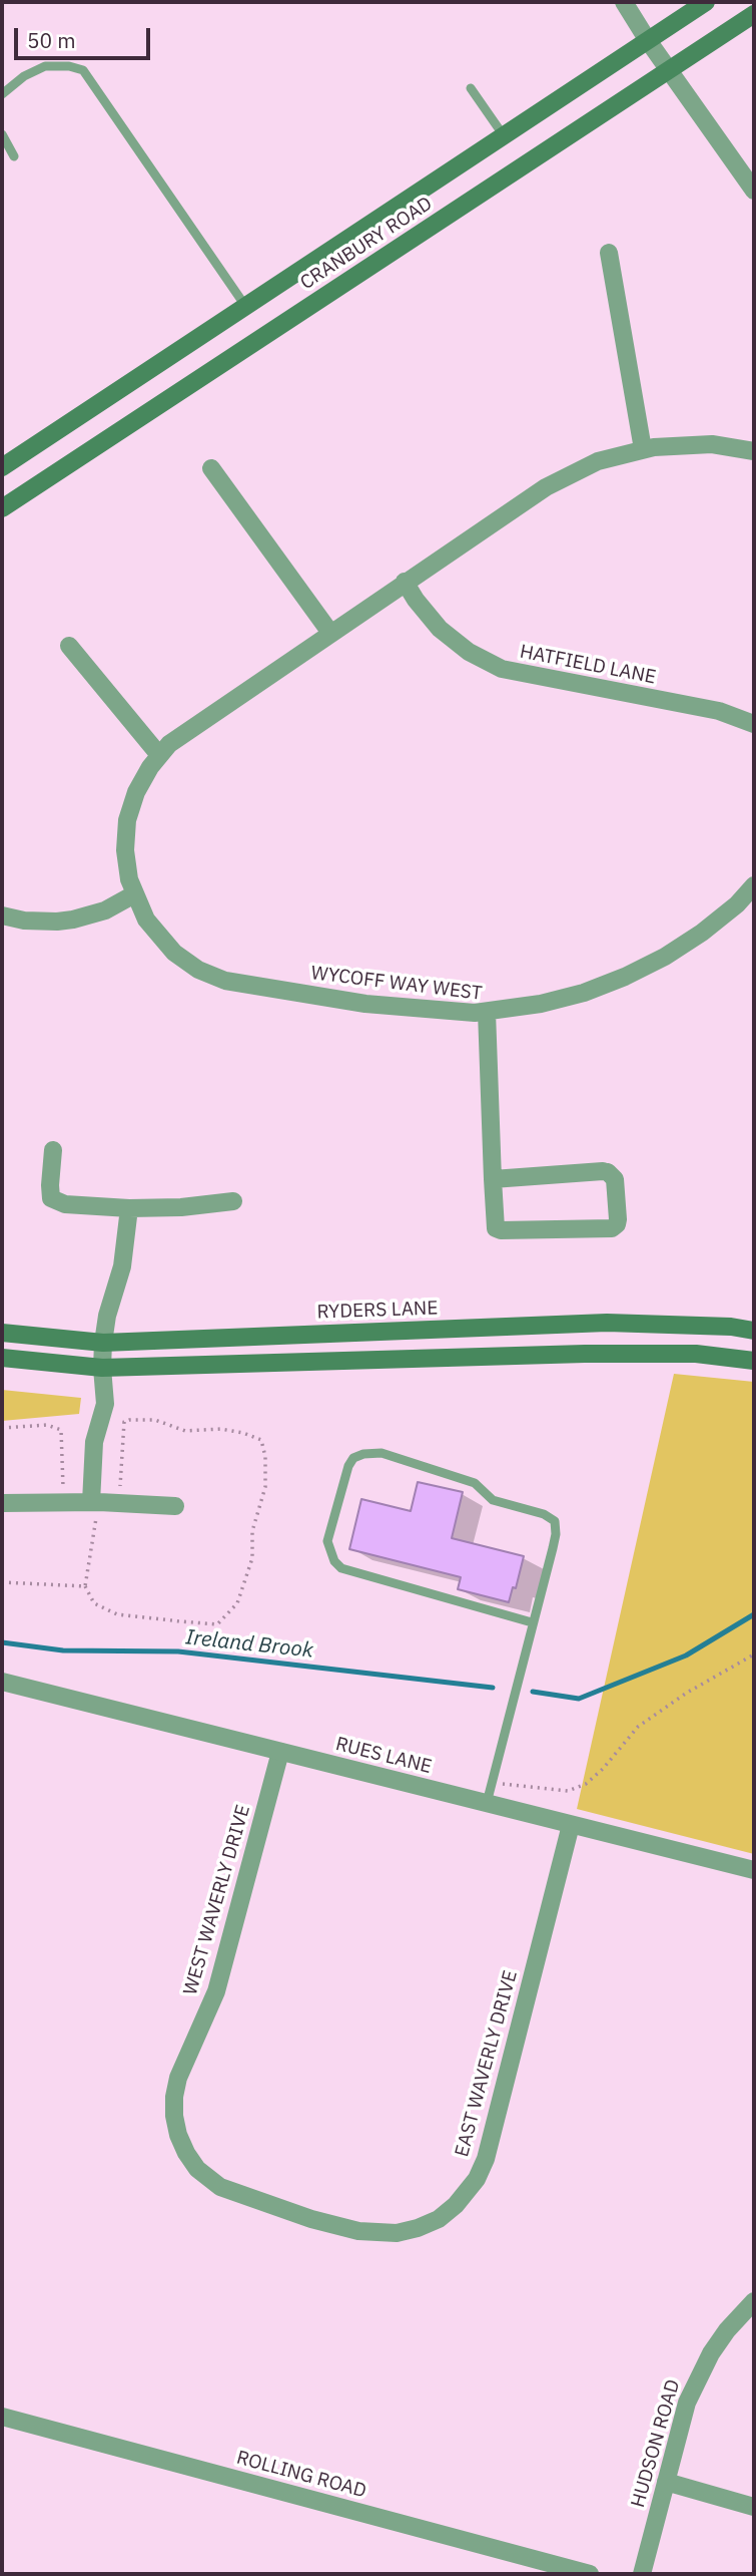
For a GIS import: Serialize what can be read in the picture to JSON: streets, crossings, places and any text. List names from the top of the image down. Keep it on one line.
{"streets":{"main road":["CRANBURY ROAD","RYDERS LANE"],"street":["HATFIELD LANE","WYCOFF WAY WEST","RUES LANE","WEST WAVERLY DRIVE","EAST WAVERLY DRIVE","HUDSON ROAD","ROLLING ROAD"]},"crossings":[["HATFIELD LANE","WYCOFF WAY WEST"],["RUES LANE","WEST WAVERLY DRIVE"],["RUES LANE","EAST WAVERLY DRIVE"],["WEST WAVERLY DRIVE","EAST WAVERLY DRIVE"]],"water":["Ireland Brook"],"scale_bar":"50 m"}
